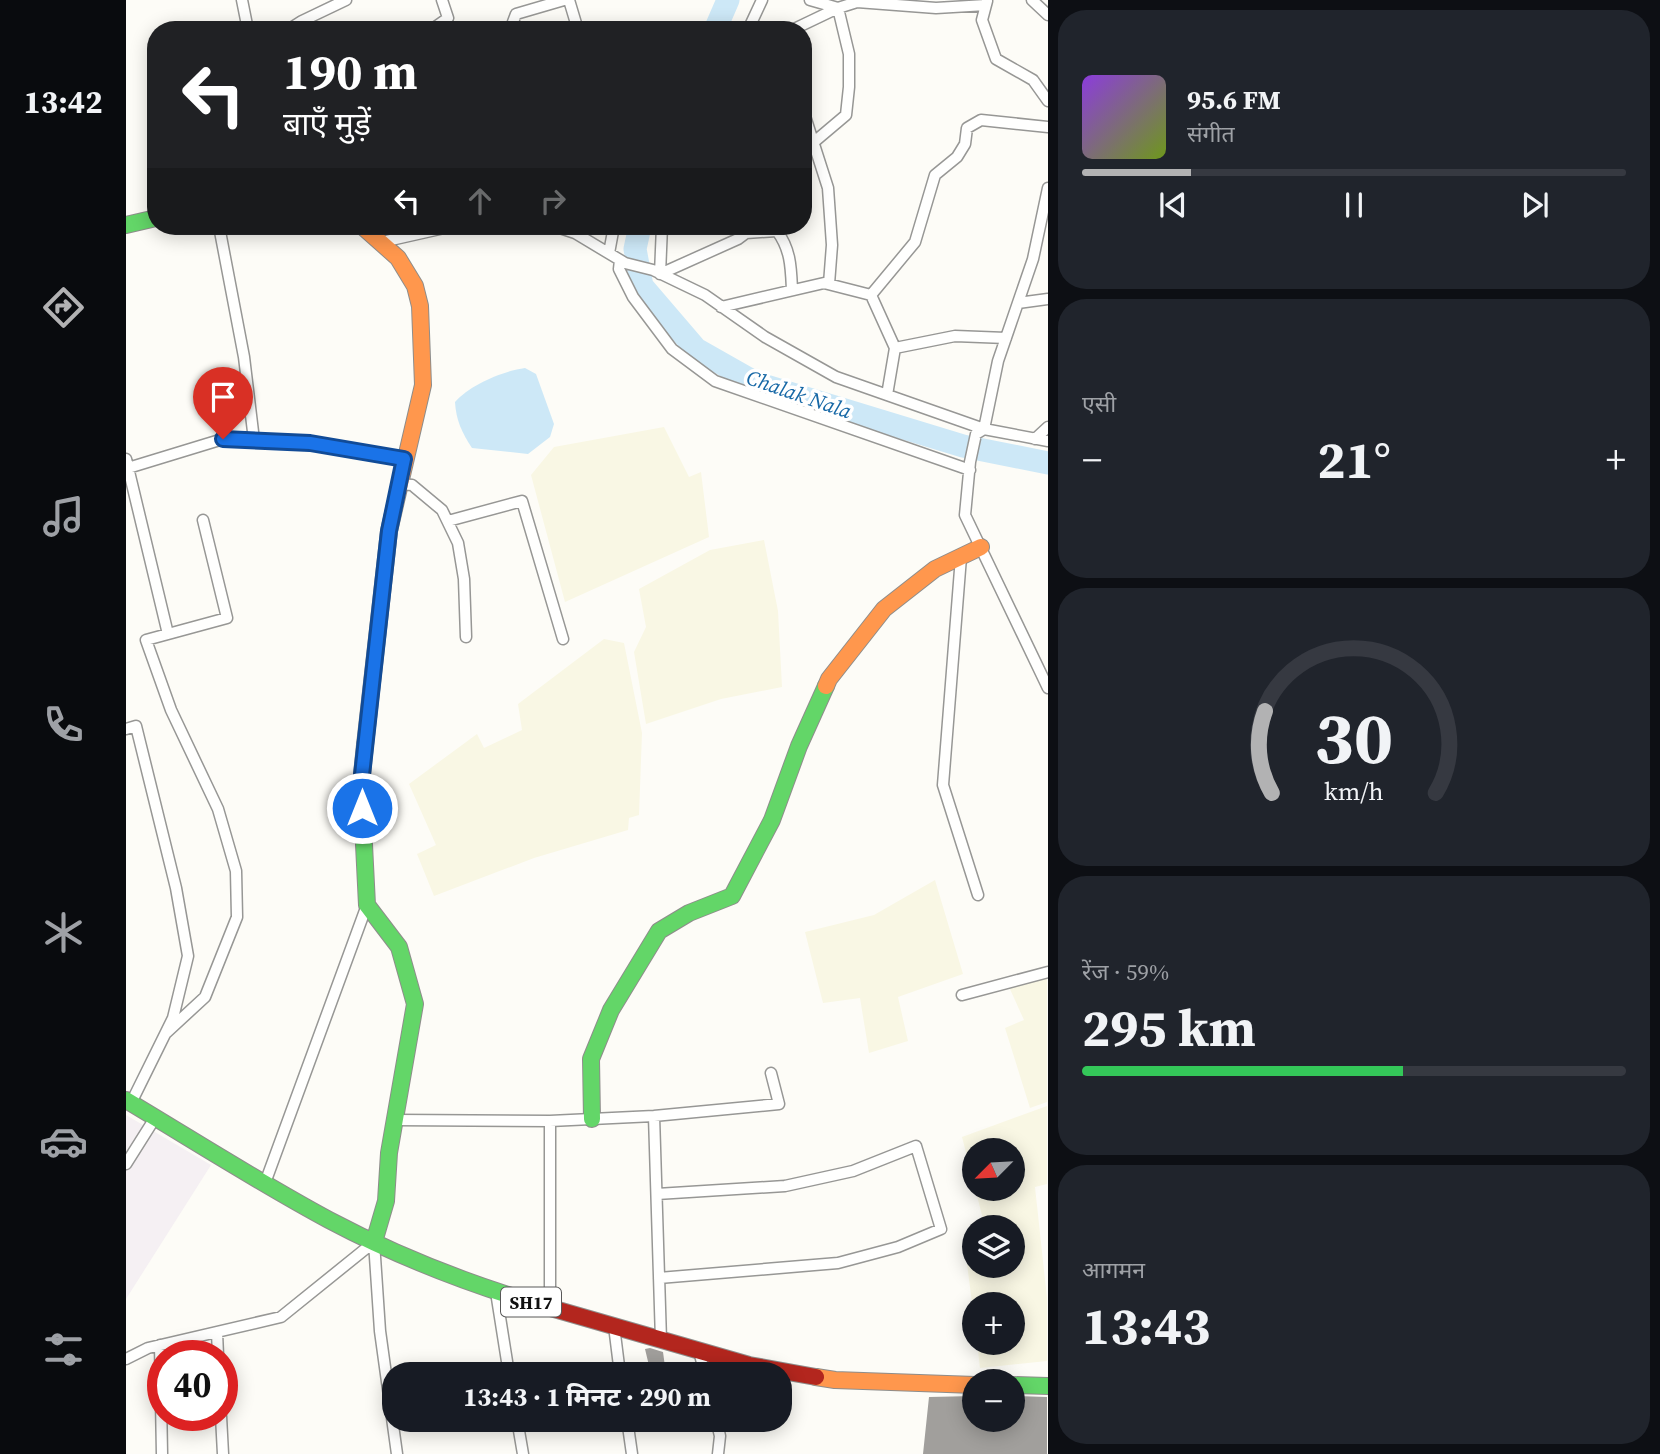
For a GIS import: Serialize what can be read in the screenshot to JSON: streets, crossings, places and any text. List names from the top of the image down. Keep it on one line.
{"streets":{"street":["SH17"]},"water":["Chalak Nala"],"north":"bottom left","page":{"tabs":"13:42","turn":["190 m","बाएँ मुड़ें"],"song":["95.6 FM","संगीत"],"tile":["एसी",["रेंज · 59%","295 km"],["आगमन","13:43"]],"heat":["−","21°","+"],"map_buttons":["+","−"],"limit":"40","trip":"13:43 · 1 मिनट · 290 m","gauge":["30","km/h"]}}
